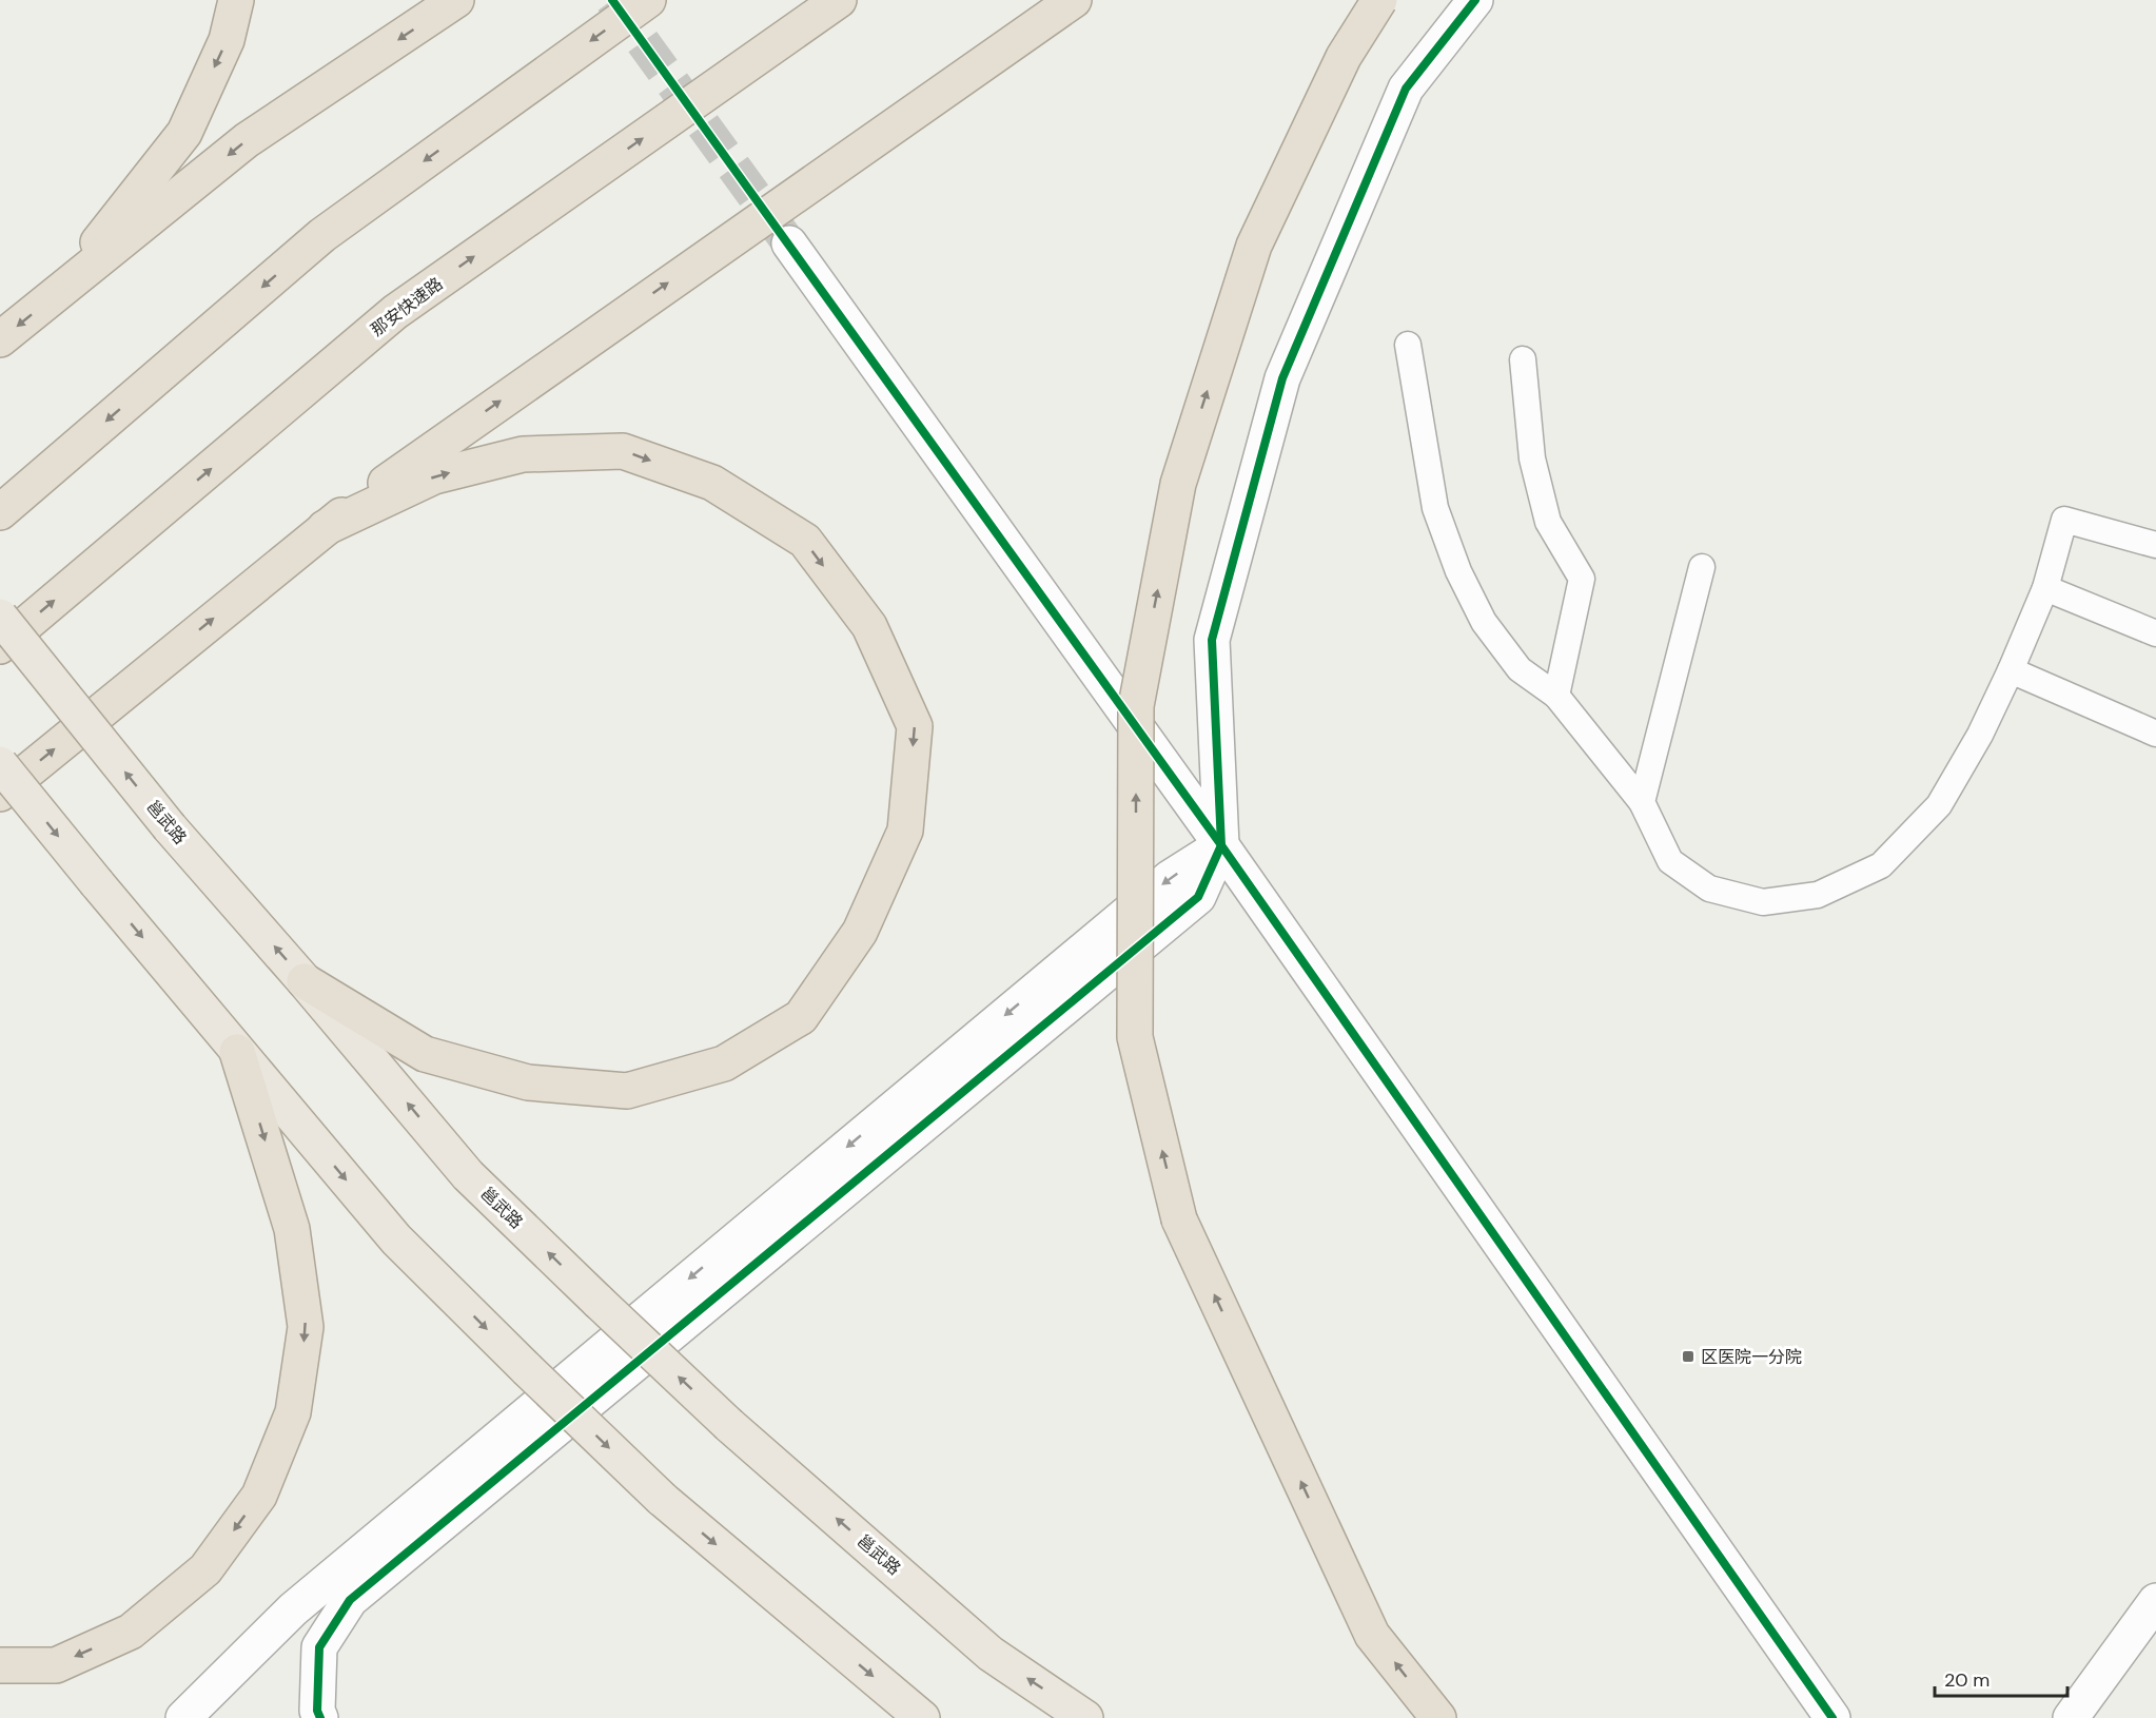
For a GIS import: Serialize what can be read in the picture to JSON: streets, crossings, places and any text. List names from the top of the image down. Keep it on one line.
{"streets":{"highway":["那安快速路"],"main road":["邕武路"]},"places":{"transit":["区医院一分院"]},"scale_bar":"20 m"}
